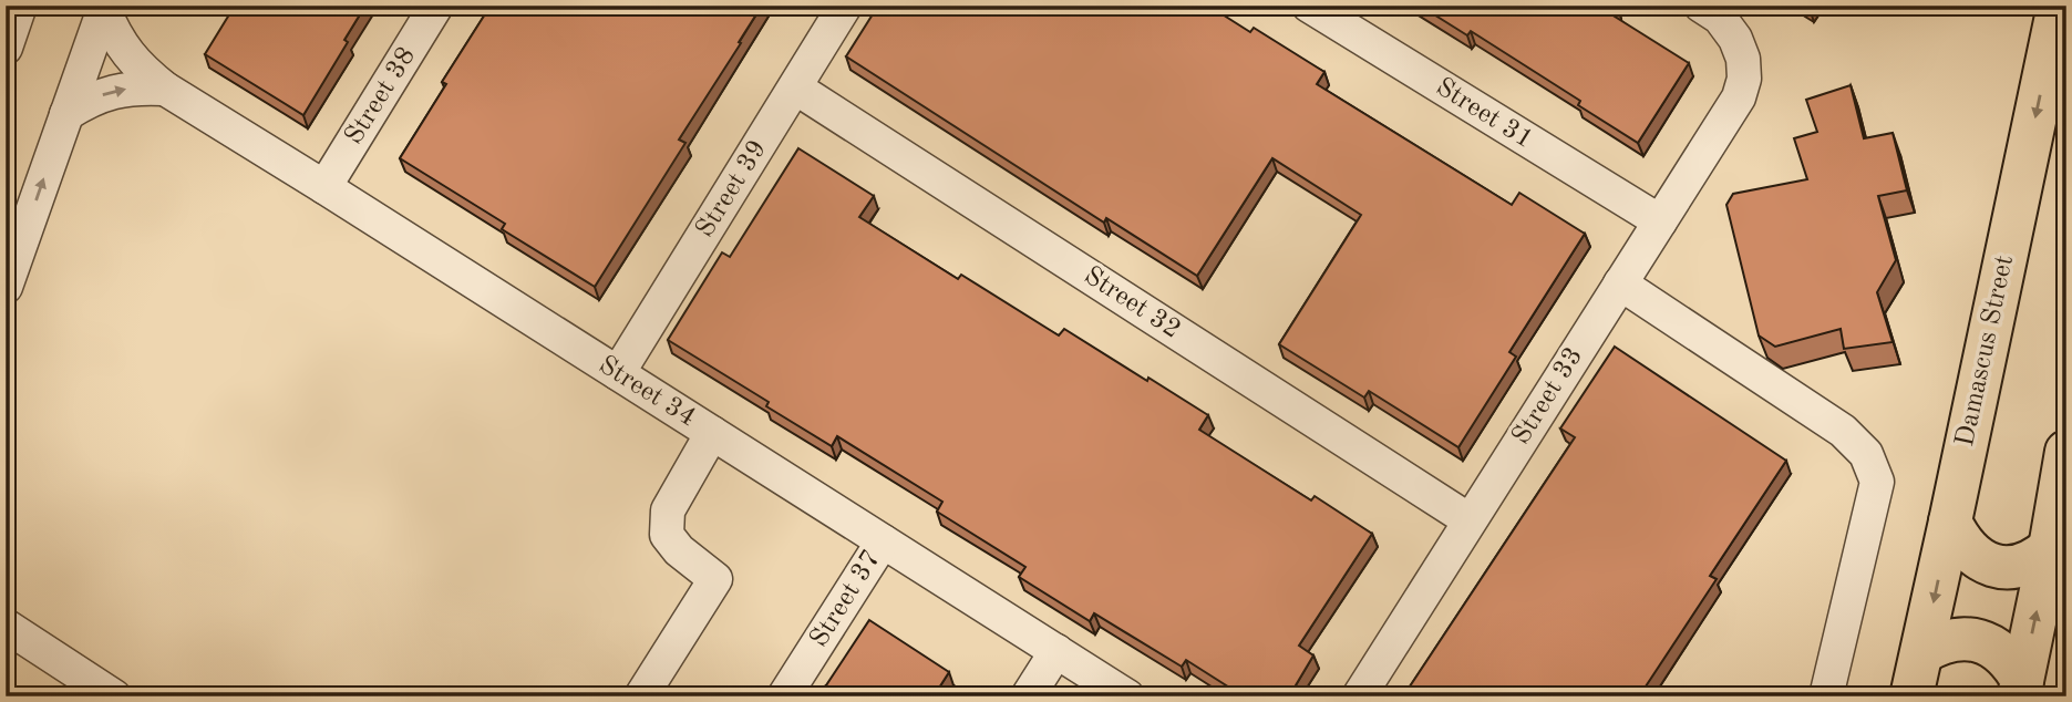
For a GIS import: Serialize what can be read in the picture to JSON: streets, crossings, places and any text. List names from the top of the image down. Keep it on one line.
{"streets":{"main road":["Damascus Street"],"street":["Street 38","Street 31","Street 39","Street 32","Street 34","Street 33","Street 37"]},"crossings":[["Street 38","Street 34"],["Street 31","Street 33"],["Street 39","Street 32"],["Street 39","Street 34"],["Street 32","Street 33"],["Street 34","Street 37"]]}
